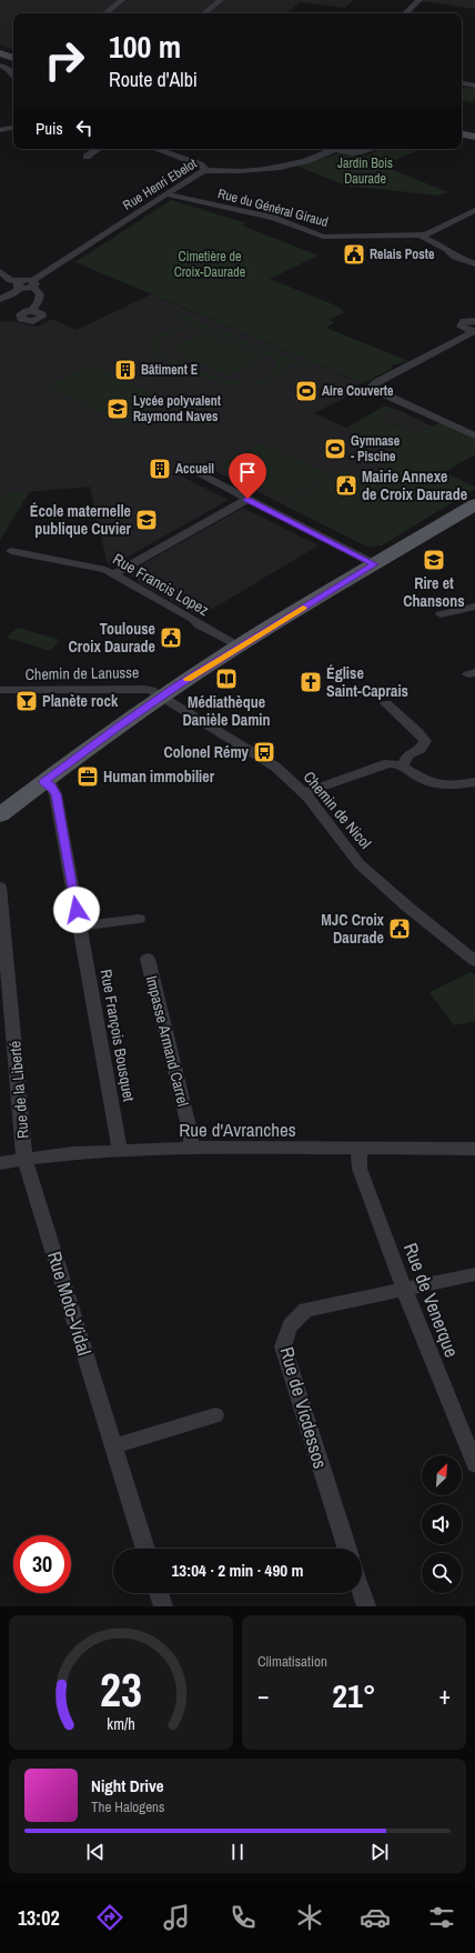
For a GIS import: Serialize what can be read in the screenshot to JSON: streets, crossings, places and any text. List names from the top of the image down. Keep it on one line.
{"streets":{"street":["Rue Henri Ebelot","Rue du Général Giraud","Rue Francis Lopez","Chemin de Lanusse","Chemin de Nicol","Rue François Bousquet","Impasse Armand Carrel","Rue de la Liberté","Rue d'Avranches","Rue de Venerque","Rue Moto-Vidal","Rue de Vicdessos"]},"crossings":[["Rue Henri Ebelot","Rue du Général Giraud"],["Chemin de Lanusse","Chemin de Nicol"],["Rue François Bousquet","Rue d'Avranches"],["Impasse Armand Carrel","Rue d'Avranches"],["Rue de la Liberté","Rue d'Avranches"],["Rue de la Liberté","Rue Moto-Vidal"],["Rue d'Avranches","Rue de Venerque"],["Rue d'Avranches","Rue Moto-Vidal"],["Rue de Venerque","Rue de Vicdessos"]],"parks":["Jardin Bois Daurade","Cimetière de Croix-Daurade"],"places":{"public building":["Relais Poste","Mairie Annexe de Croix Daurade","Toulouse Croix Daurade","MJC Croix Daurade"],"building":["Bâtiment E","Accueil"],"sports":["Aire Couverte","Gymnase - Piscine"],"school or university":["Lycée polyvalent Raymond Naves","École maternelle publique Cuvier","Rire et Chansons"],"library":["Médiathèque Danièle Damin"],"church":["Église Saint-Caprais"],"bar":["Planète rock"],"bus stop":["Colonel Rémy"],"office":["Human immobilier"]},"north":"top right","page":{"turn":["100 m","Route d'Albi"],"then":"Puis","limit":"30","trip":"13:04 · 2 min · 490 m","tile":"Climatisation","heat":["−","21°","+"],"song":["Night Drive","The Halogens"],"tabs":"13:02","gauge":["23","km/h"]}}
